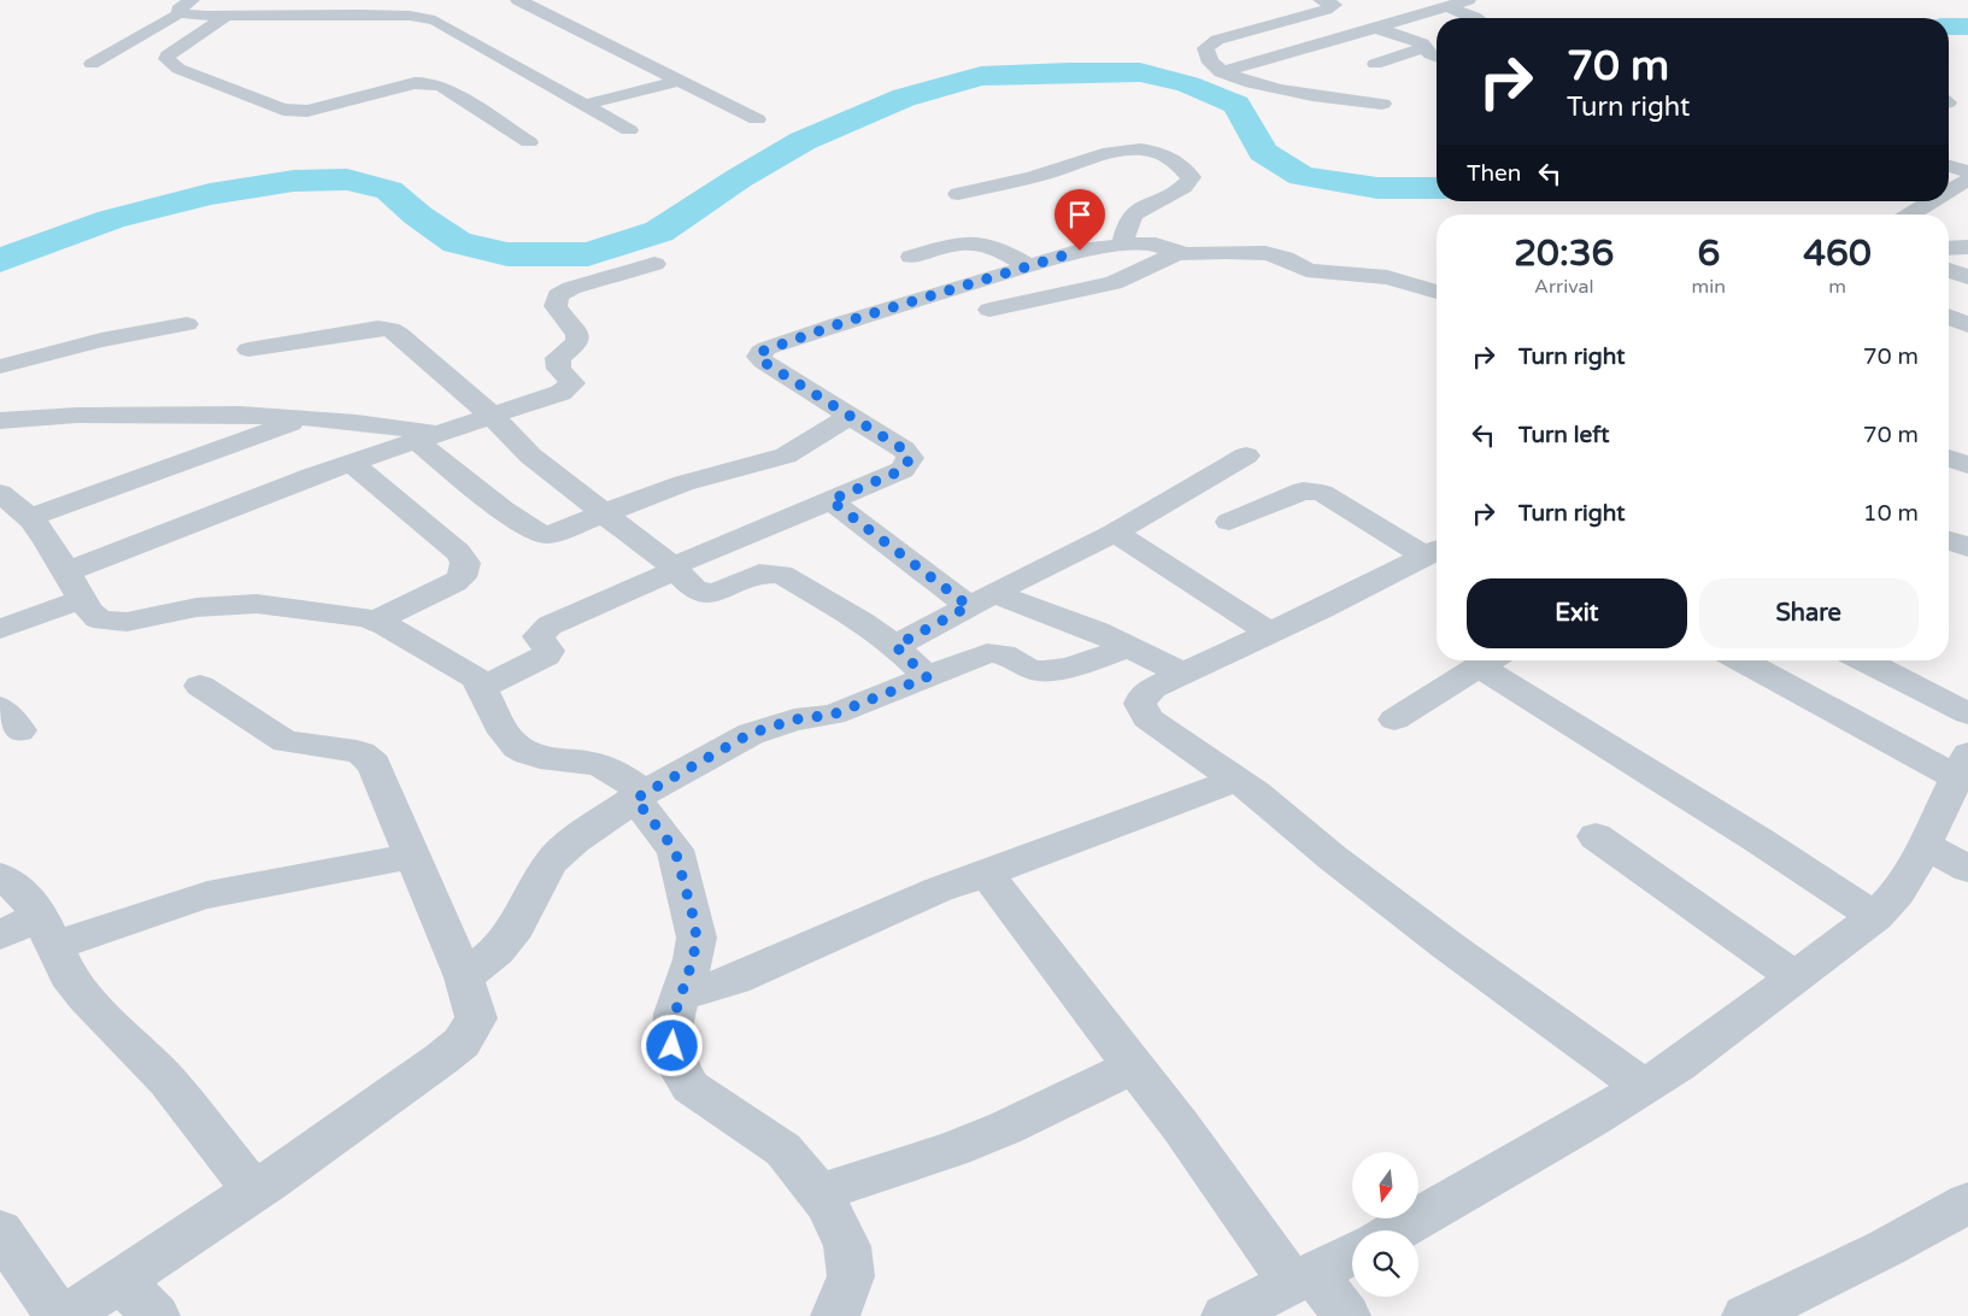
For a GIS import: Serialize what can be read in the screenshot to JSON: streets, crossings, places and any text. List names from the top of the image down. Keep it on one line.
{"north":"bottom","page":{"turn":["70 m","Turn right"],"then":"Then","eta":["20:36","Arrival","6","min","460","m"],"list":[{"name":"Turn right","value":"70 m"},{"name":"Turn left","value":"70 m"},{"name":"Turn right","value":"10 m"}],"buttons":["Exit","Share"]}}
